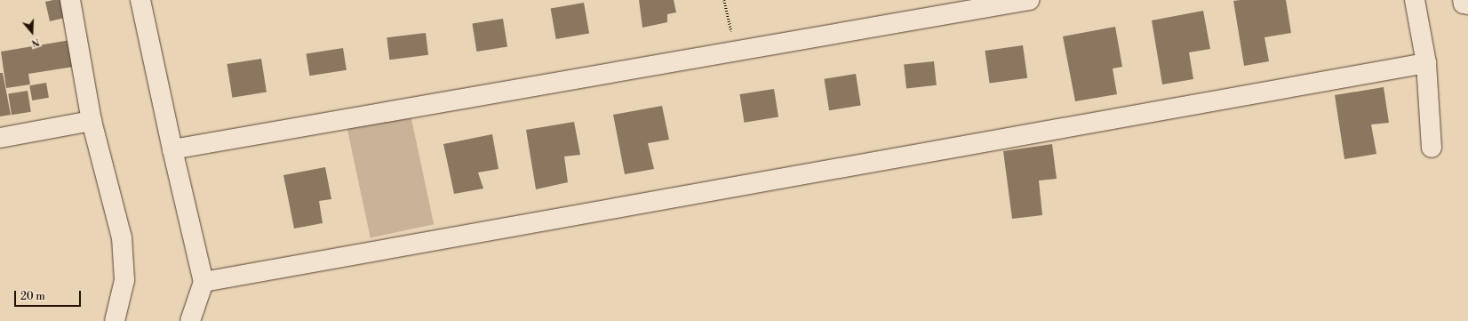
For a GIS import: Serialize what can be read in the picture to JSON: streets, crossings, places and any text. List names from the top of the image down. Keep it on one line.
{"scale_bar":"20 m","north":"bottom"}
